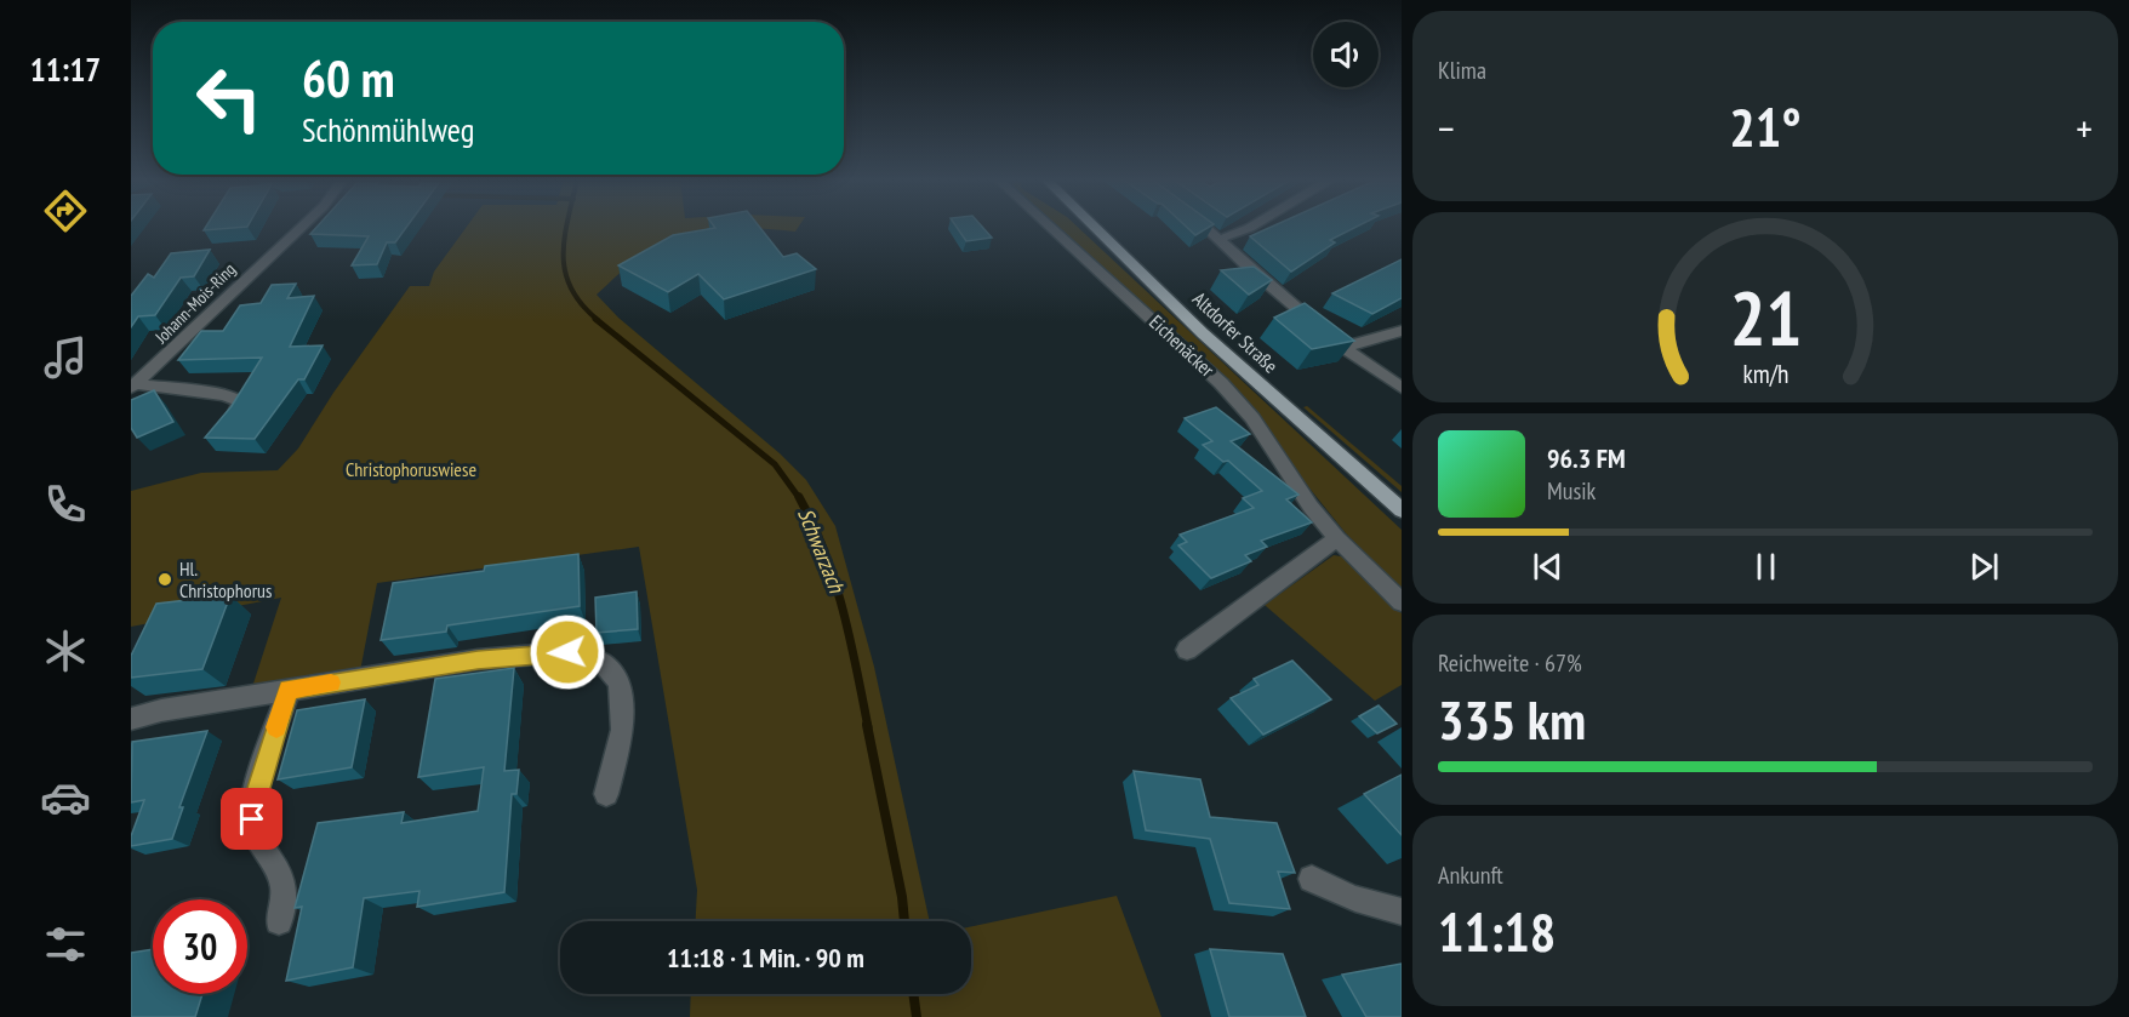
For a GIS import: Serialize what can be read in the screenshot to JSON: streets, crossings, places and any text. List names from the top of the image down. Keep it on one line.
{"streets":{"main road":["Altdorfer Straße"],"street":["Johann-Mois-Ring","Eichenäcker"]},"water":["Schwarzach"],"parks":["Christophoruswiese"],"places":["Hl. Christophorus"],"page":{"tabs":"11:17","tile":["Klima",["Reichweite · 67%","335 km"],["Ankunft","11:18"]],"turn":["60 m","Schönmühlweg"],"heat":["−","21°","+"],"song":["96.3 FM","Musik"],"limit":"30","trip":"11:18 · 1 Min. · 90 m","gauge":["21","km/h"]}}
